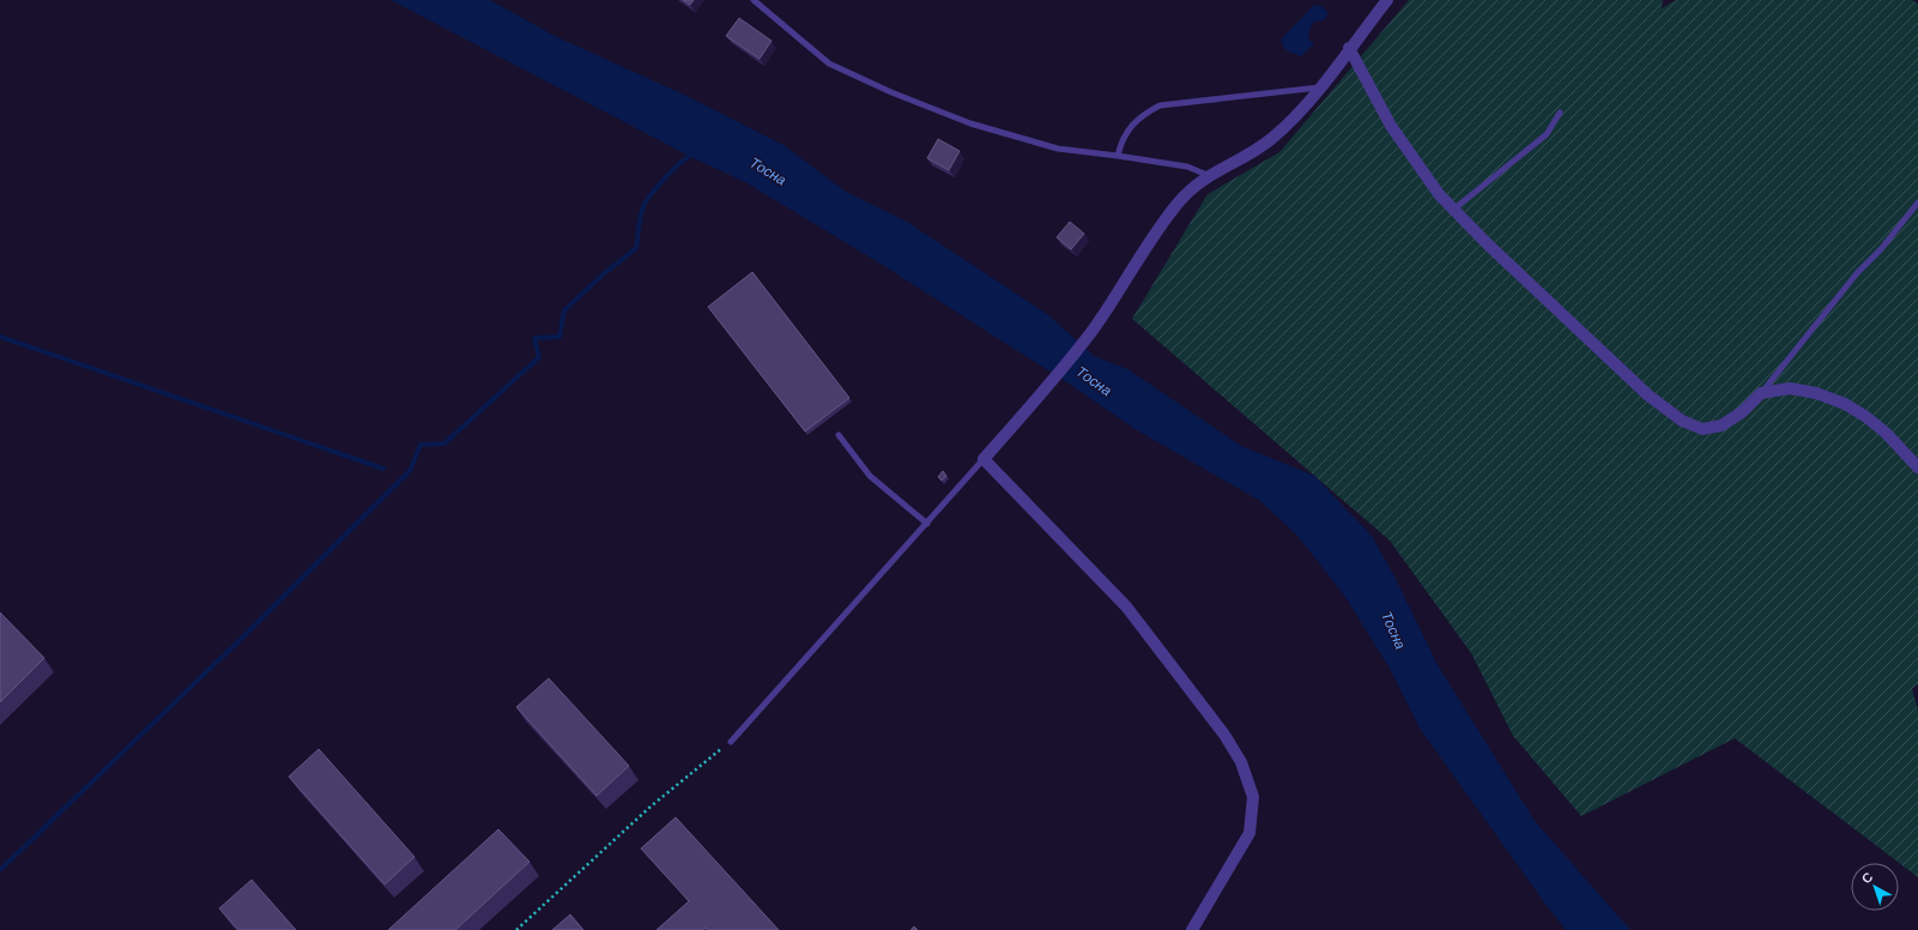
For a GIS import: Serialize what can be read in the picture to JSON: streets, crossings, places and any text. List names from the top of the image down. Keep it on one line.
{"water":["Тосна"],"north":"top left"}
